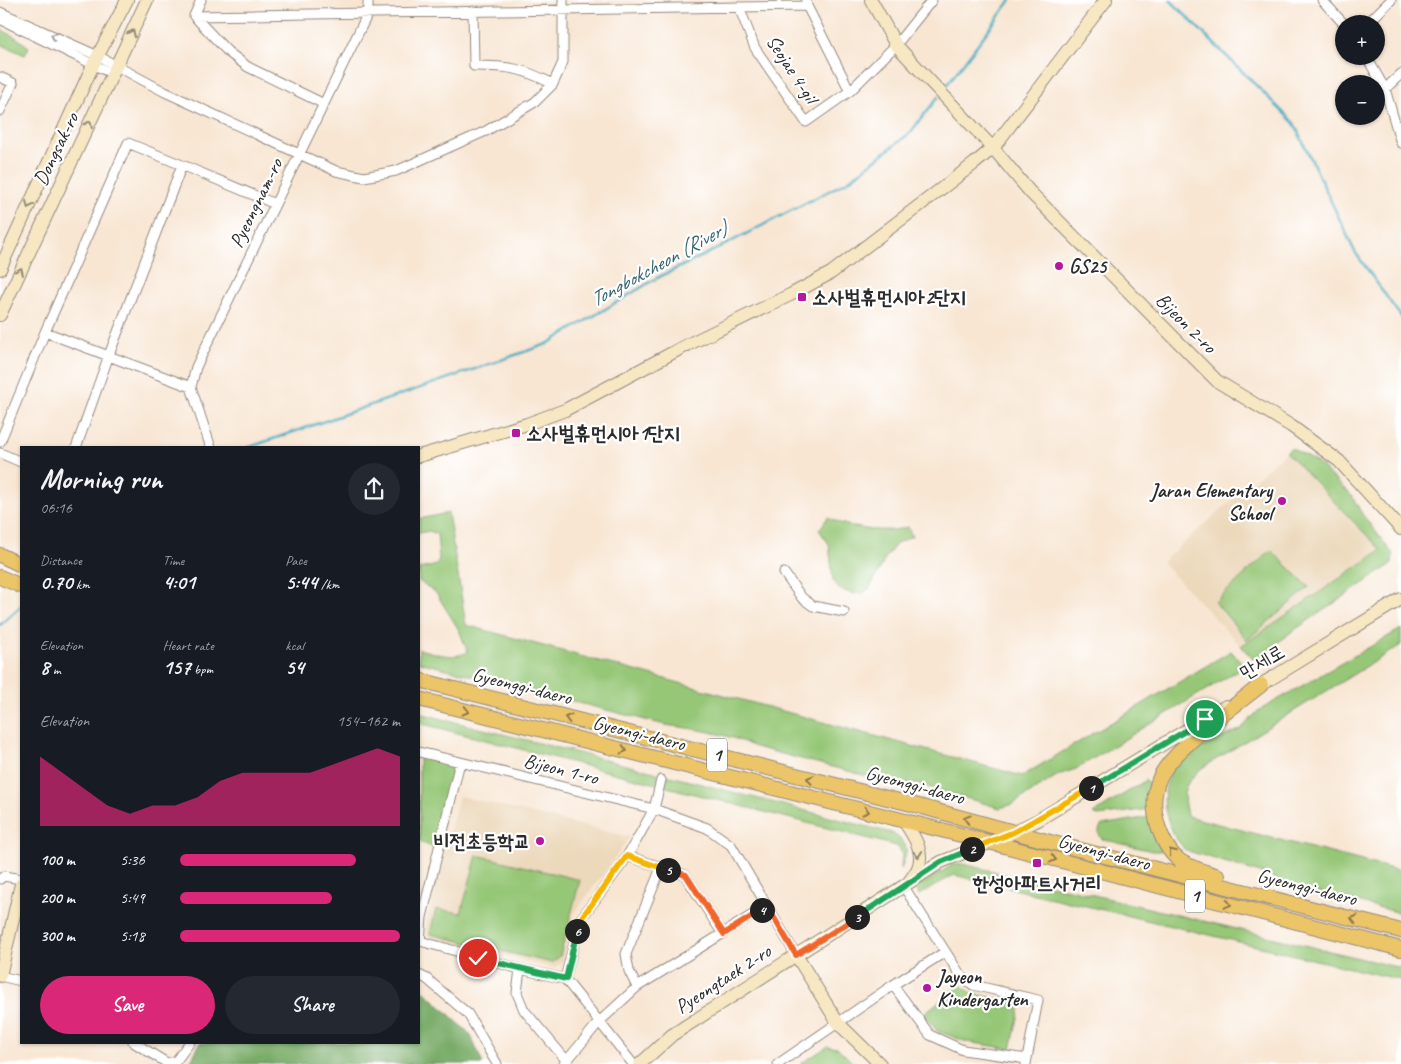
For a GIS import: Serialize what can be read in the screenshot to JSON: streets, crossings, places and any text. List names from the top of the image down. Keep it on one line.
{"streets":{"main road":["Gyeonggi-daero","Gyeongi-daero","1"],"street":["Seojae 4-gil","Dongsak-ro","Pyeongnam-ro","Bijeon 2-ro","만세로","Bijeon 1-ro","Pyeongtaek 2-ro"]},"crossings":[["Seojae 4-gil","Pyeongnam-ro"],["만세로","Gyeonggi-daero"],["만세로","Pyeongtaek 2-ro"],["Gyeonggi-daero","Pyeongtaek 2-ro"],["Gyeongi-daero","Pyeongtaek 2-ro"],["Bijeon 1-ro","Pyeongtaek 2-ro"]],"one_way":["Gyeonggi-daero","Gyeongi-daero"],"water":["Tongbokcheon (River)"],"places":{"other":["GS25","Jaran Elementary School","비전초등학교","Jayeon Kindergarten"],"transit":["소사벌휴먼시아2단지","소사벌휴먼시아1단지","한성아파트사거리"]},"page":{"map_buttons":["+","−"],"heading":["Morning run","06:16"],"stats":[["Distance","0.70 km"],["Time","4:01"],["Pace","5:44 /km"],["Elevation","8 m"],["Heart rate","157 bpm"],["kcal","54"]],"chart":["Elevation","154–162 m"],"pins":["1","2","5","4","3","6"],"list":[{"name":"100 m","note":"5:36"},{"name":"200 m","note":"5:49"},{"name":"300 m","note":"5:18"}],"buttons":["Save","Share"]}}
